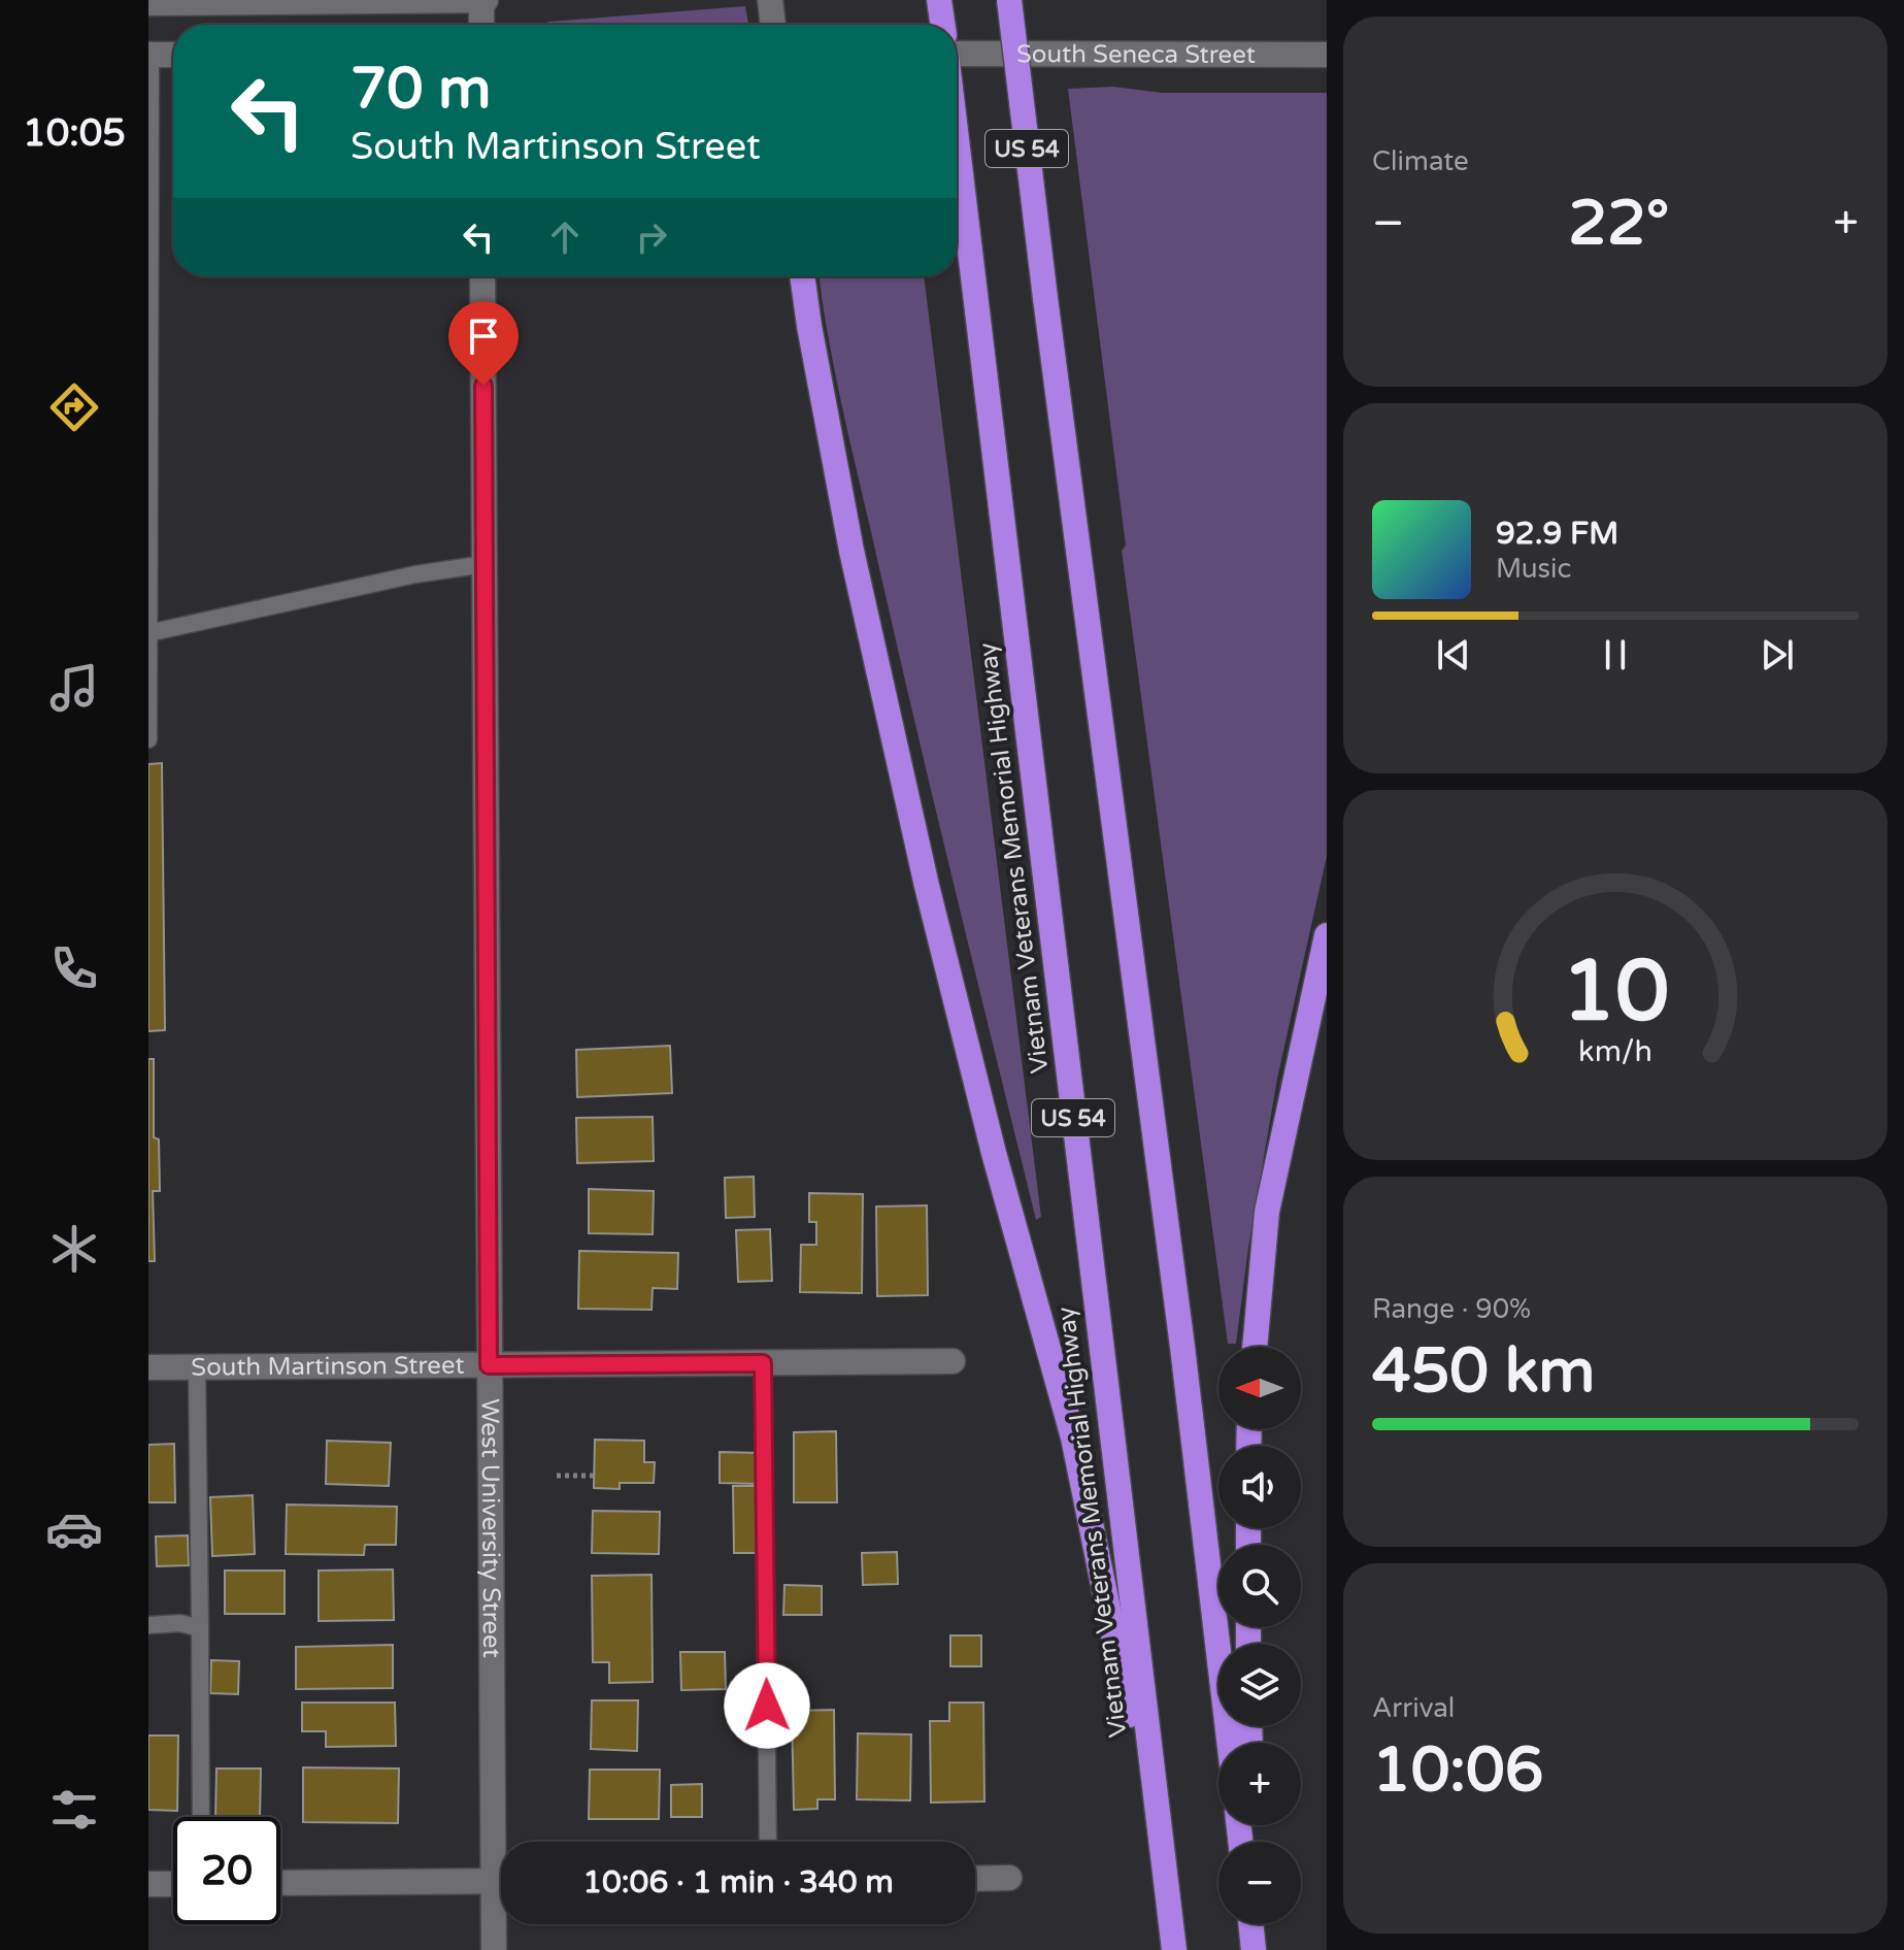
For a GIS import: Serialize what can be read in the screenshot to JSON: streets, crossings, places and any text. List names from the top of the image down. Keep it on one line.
{"streets":{"highway":["US 54","Vietnam Veterans Memorial Highway"],"street":["South Seneca Street","South Martinson Street","West University Street"]},"crossings":[["South Martinson Street","West University Street"]],"north":"left","page":{"tabs":"10:05","tile":["Climate",["Range · 90%","450 km"],["Arrival","10:06"]],"turn":["70 m","South Martinson Street"],"heat":["−","22°","+"],"song":["92.9 FM","Music"],"map_buttons":["+","−"],"limit":"20","trip":"10:06 · 1 min · 340 m","gauge":["10","km/h"]}}
